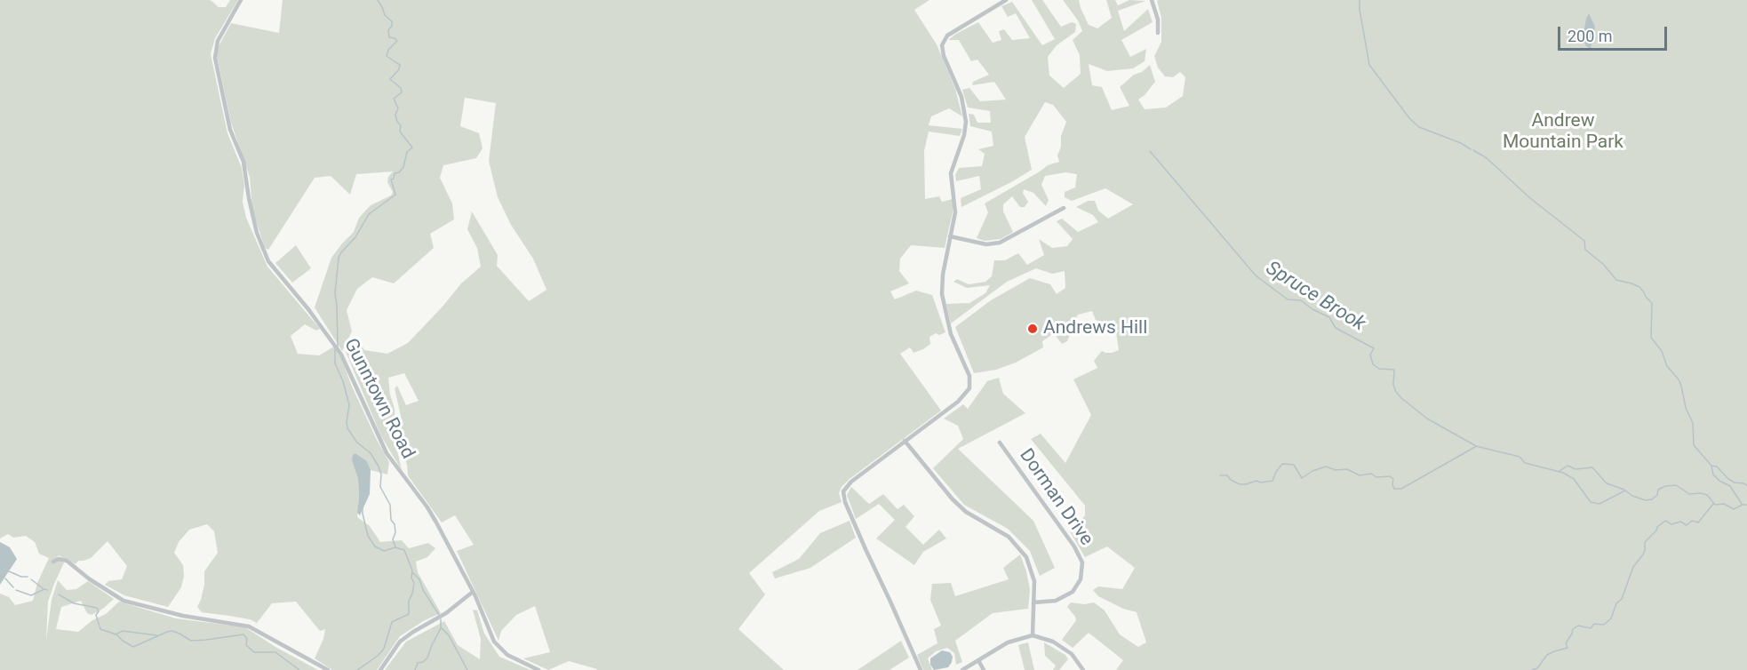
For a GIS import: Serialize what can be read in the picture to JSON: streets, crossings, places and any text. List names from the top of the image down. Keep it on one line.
{"streets":{"street":["Gunntown Road","Dorman Drive"]},"water":["Spruce Brook"],"parks":["Andrew Mountain Park"],"places":["Andrews Hill"],"scale_bar":"200 m"}
